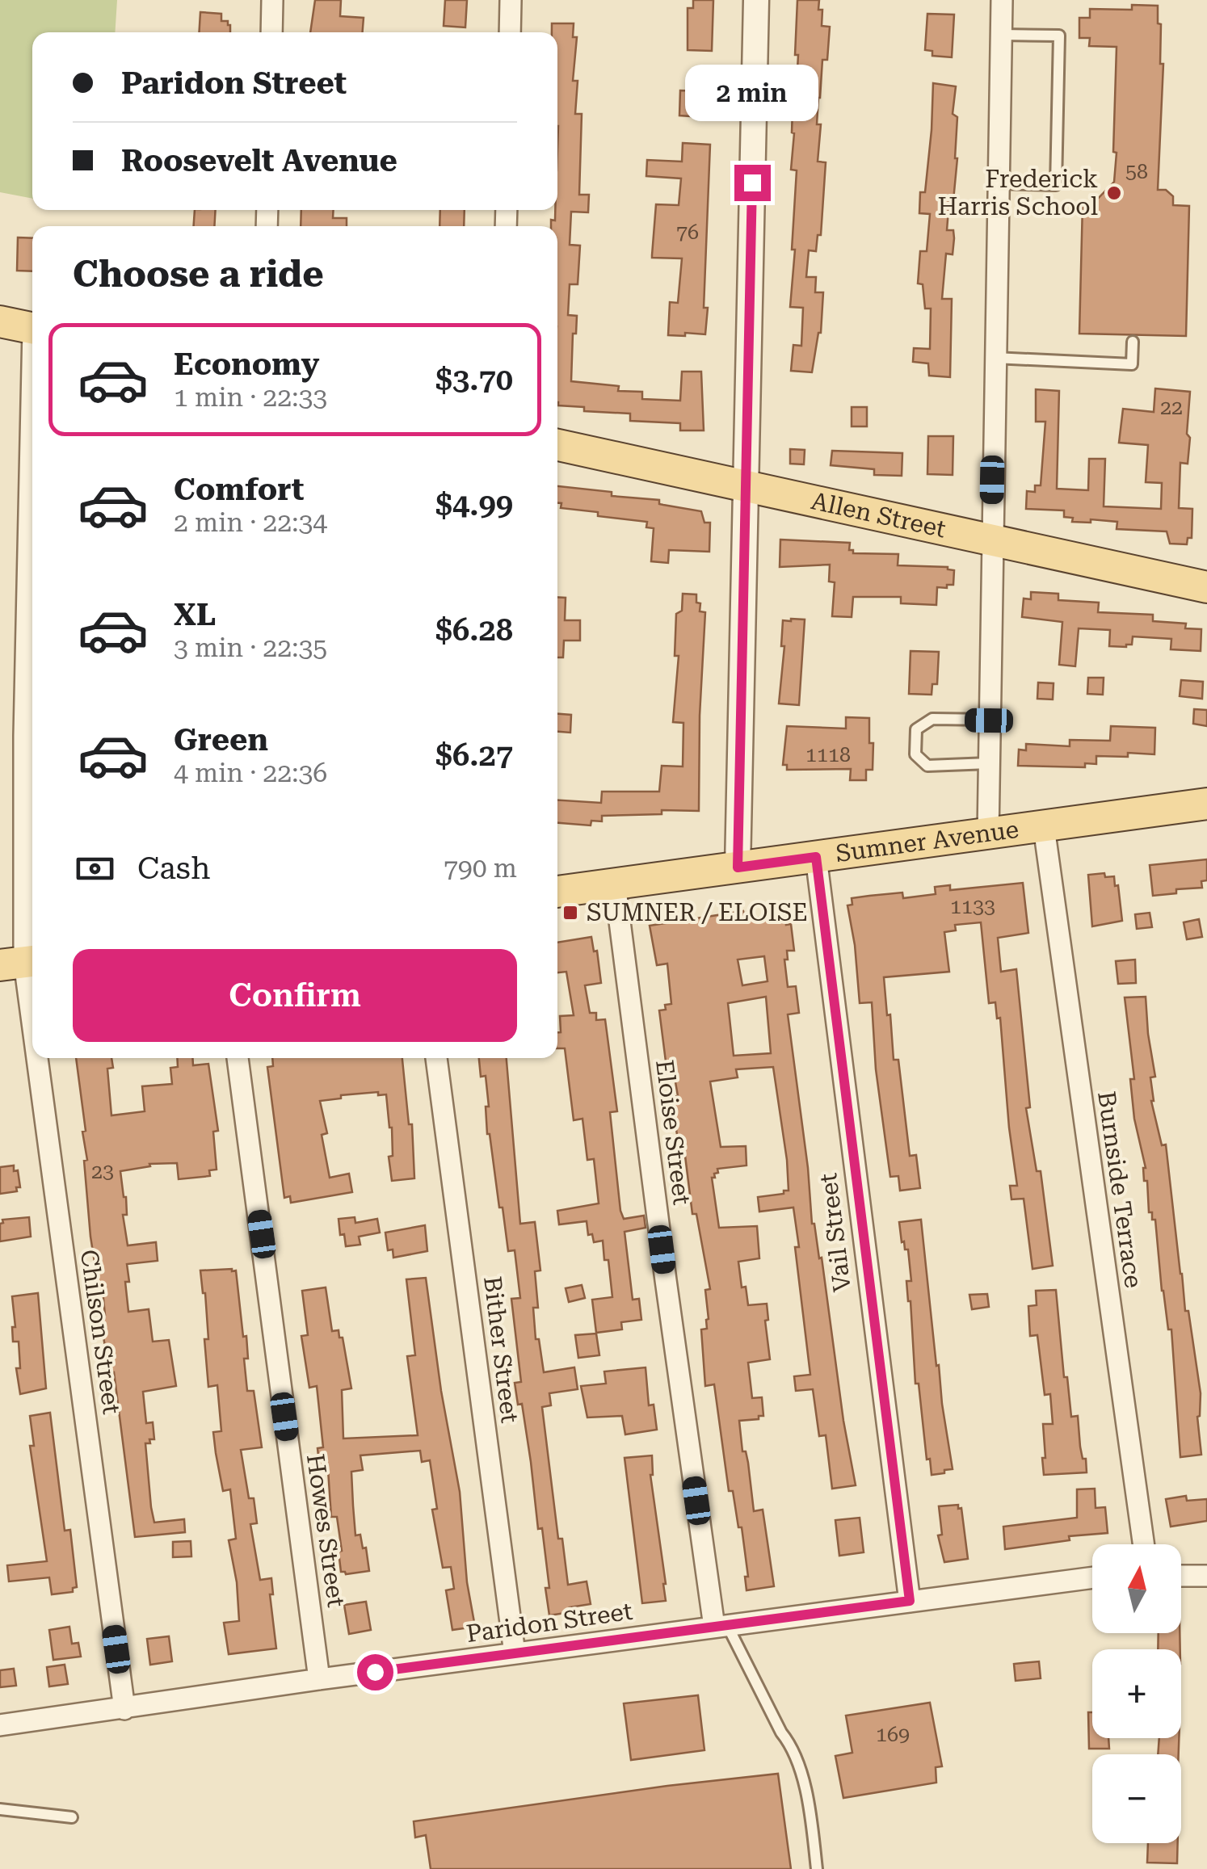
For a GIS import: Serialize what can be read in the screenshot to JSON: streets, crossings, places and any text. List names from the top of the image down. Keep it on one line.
{"streets":{"main road":["Allen Street","Sumner Avenue"],"street":["Eloise Street","Burnside Terrace","Vail Street","Chilson Street","Bither Street","Howes Street","Paridon Street"]},"crossings":[["Sumner Avenue","Eloise Street"],["Sumner Avenue","Burnside Terrace"],["Sumner Avenue","Vail Street"],["Eloise Street","Paridon Street"],["Vail Street","Paridon Street"],["Chilson Street","Paridon Street"],["Bither Street","Paridon Street"],["Howes Street","Paridon Street"]],"places":{"other":["Frederick Harris School"],"transit":["SUMNER / ELOISE"]},"house_numbers":["58","76","22","1118","1133","23","169"],"north":"top","page":{"banner":["Paridon Street","Roosevelt Avenue"],"bubble":"2 min","heading":"Choose a ride","list":[{"name":"Economy","note":"1 min · 22:33","value":"$3.70"},{"name":"Comfort","note":"2 min · 22:34","value":"$4.99"},{"name":"XL","note":"3 min · 22:35","value":"$6.28"},{"name":"Green","note":"4 min · 22:36","value":"$6.27"}],"pay":["Cash","790 m"],"buttons":"Confirm","map_buttons":["+","−"]}}
